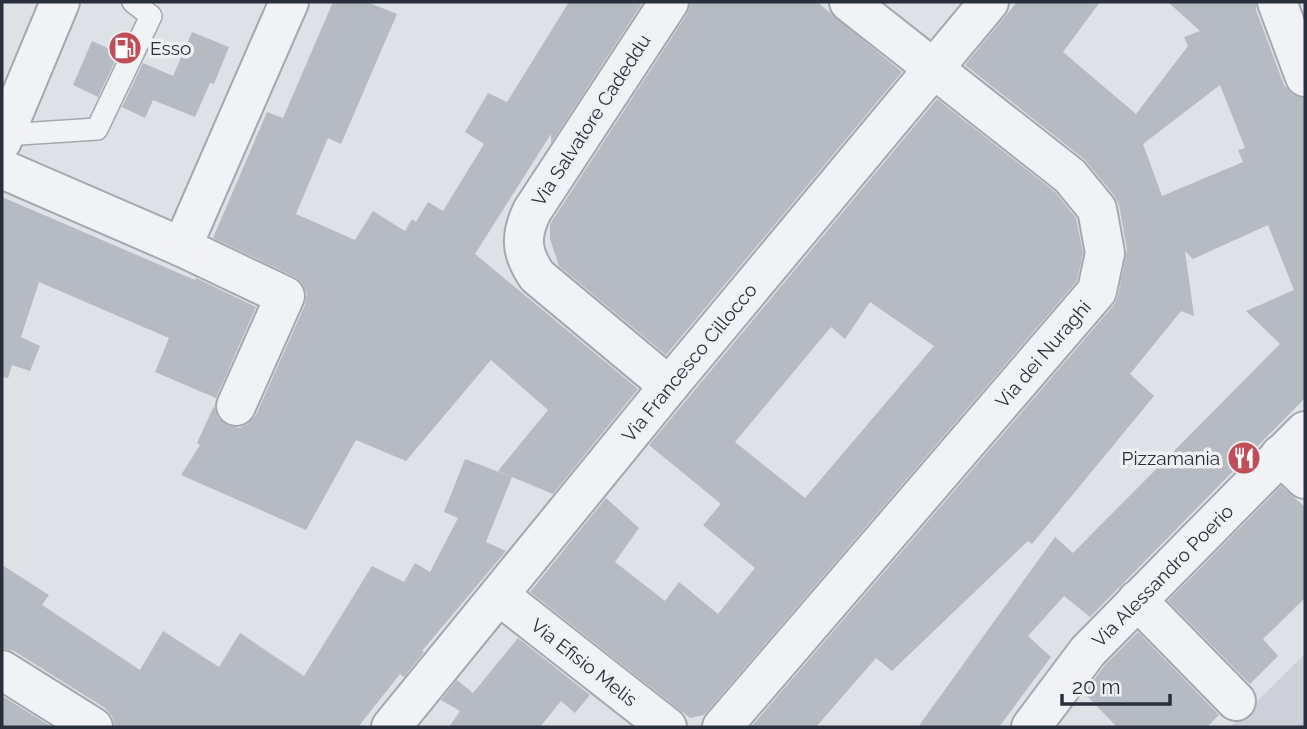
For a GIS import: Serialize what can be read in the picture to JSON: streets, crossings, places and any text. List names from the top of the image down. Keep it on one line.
{"streets":{"street":["Via Salvatore Cadeddu","Via dei Nuraghi","Via Francesco Cillocco","Via Alessandro Poerio","Via Efisio Melis"]},"crossings":[["Via Salvatore Cadeddu","Via Francesco Cillocco"],["Via dei Nuraghi","Via Francesco Cillocco"],["Via Francesco Cillocco","Via Efisio Melis"]],"places":{"fuel station":["Esso"],"restaurant":["Pizzamania"]},"scale_bar":"20 m"}
